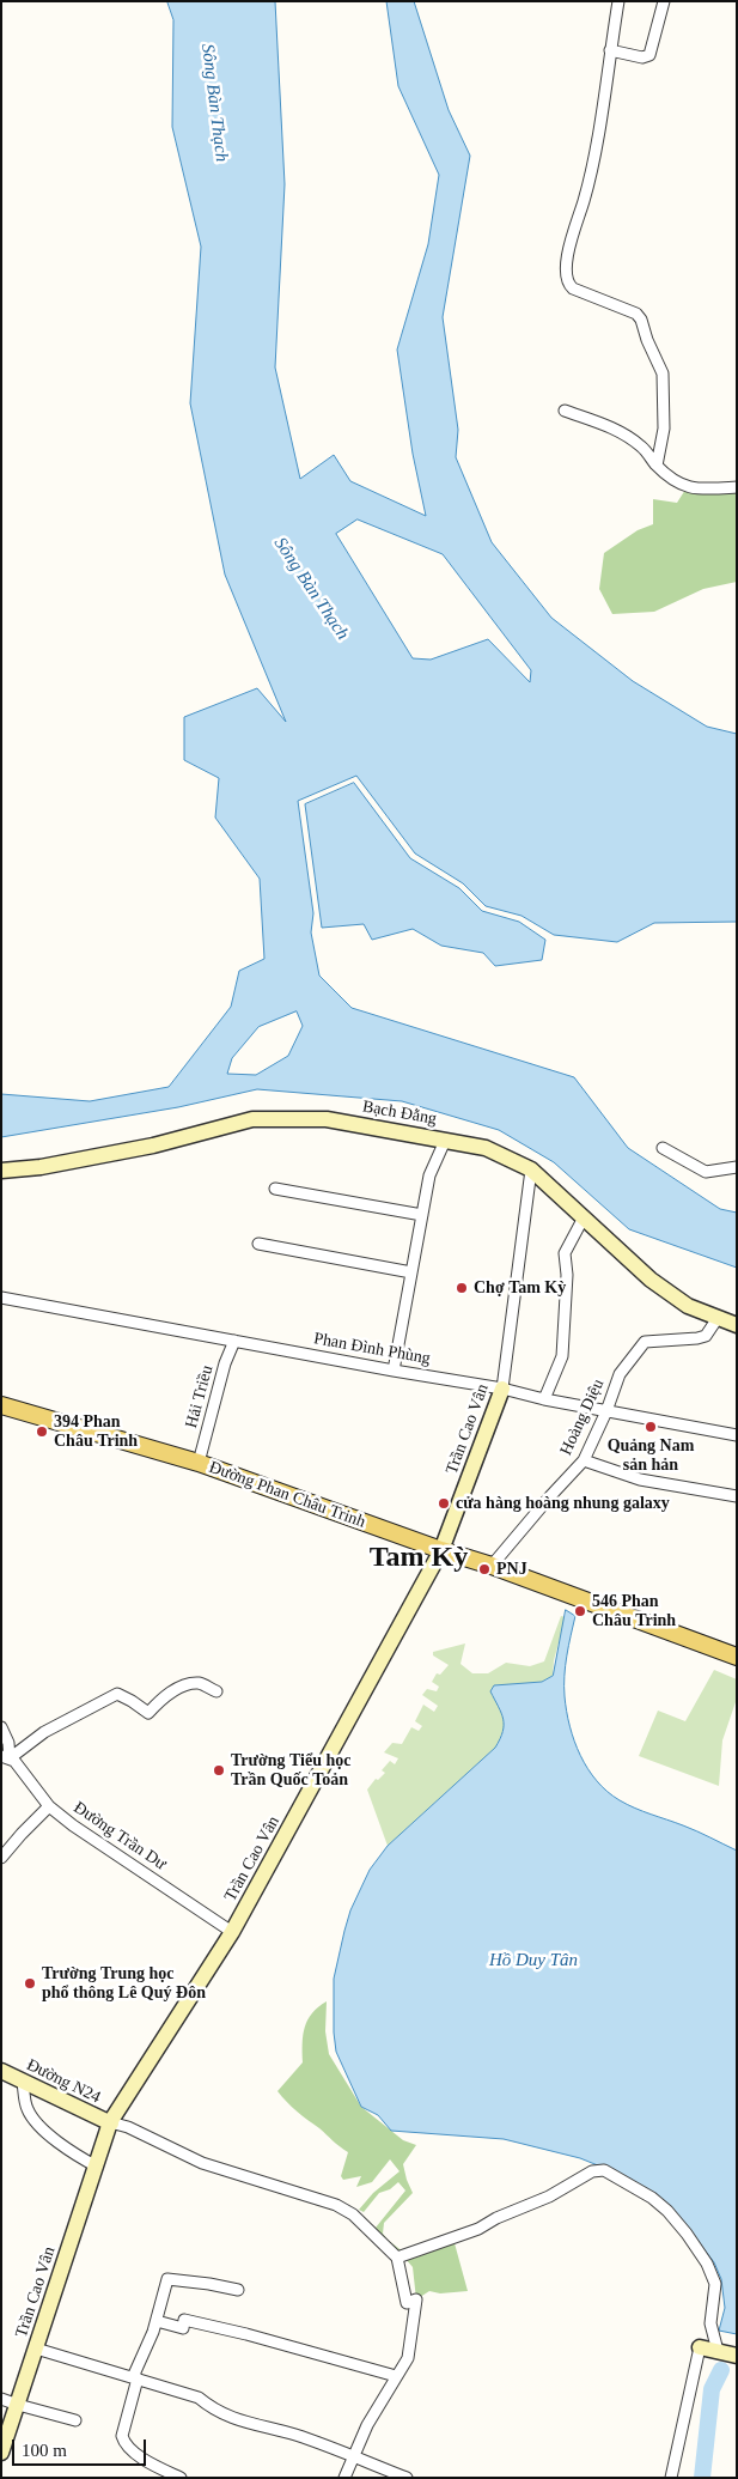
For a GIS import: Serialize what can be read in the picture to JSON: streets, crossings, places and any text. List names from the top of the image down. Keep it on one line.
{"streets":{"main road":["Đường Phan Châu Trinh"],"street":["Bạch Đằng","Phan Đình Phùng","Hải Triều","Hoàng Diệu","Trần Cao Vân","Đường Trần Dư","Đường N24"]},"crossings":[["Bạch Đằng","Hoàng Diệu"],["Bạch Đằng","Trần Cao Vân"],["Phan Đình Phùng","Hải Triều"],["Phan Đình Phùng","Hoàng Diệu"],["Phan Đình Phùng","Trần Cao Vân"],["Hải Triều","Đường Phan Châu Trinh"],["Hoàng Diệu","Đường Phan Châu Trinh"],["Trần Cao Vân","Đường Phan Châu Trinh"],["Trần Cao Vân","Đường Trần Dư"],["Trần Cao Vân","Đường N24"]],"districts":["Tam Kỳ"],"water":["Sông Bàn Thạch","Hồ Duy Tân"],"places":["Chợ Tam Kỳ","Quảng Nam sản hản","394 Phan Châu Trinh","cửa hàng hoàng nhung galaxy","PNJ","546 Phan Châu Trinh","Trường Tiểu học Trần Quốc Toản","Trường Trung học phổ thông Lê Quý Đôn"],"scale_bar":"100 m"}
